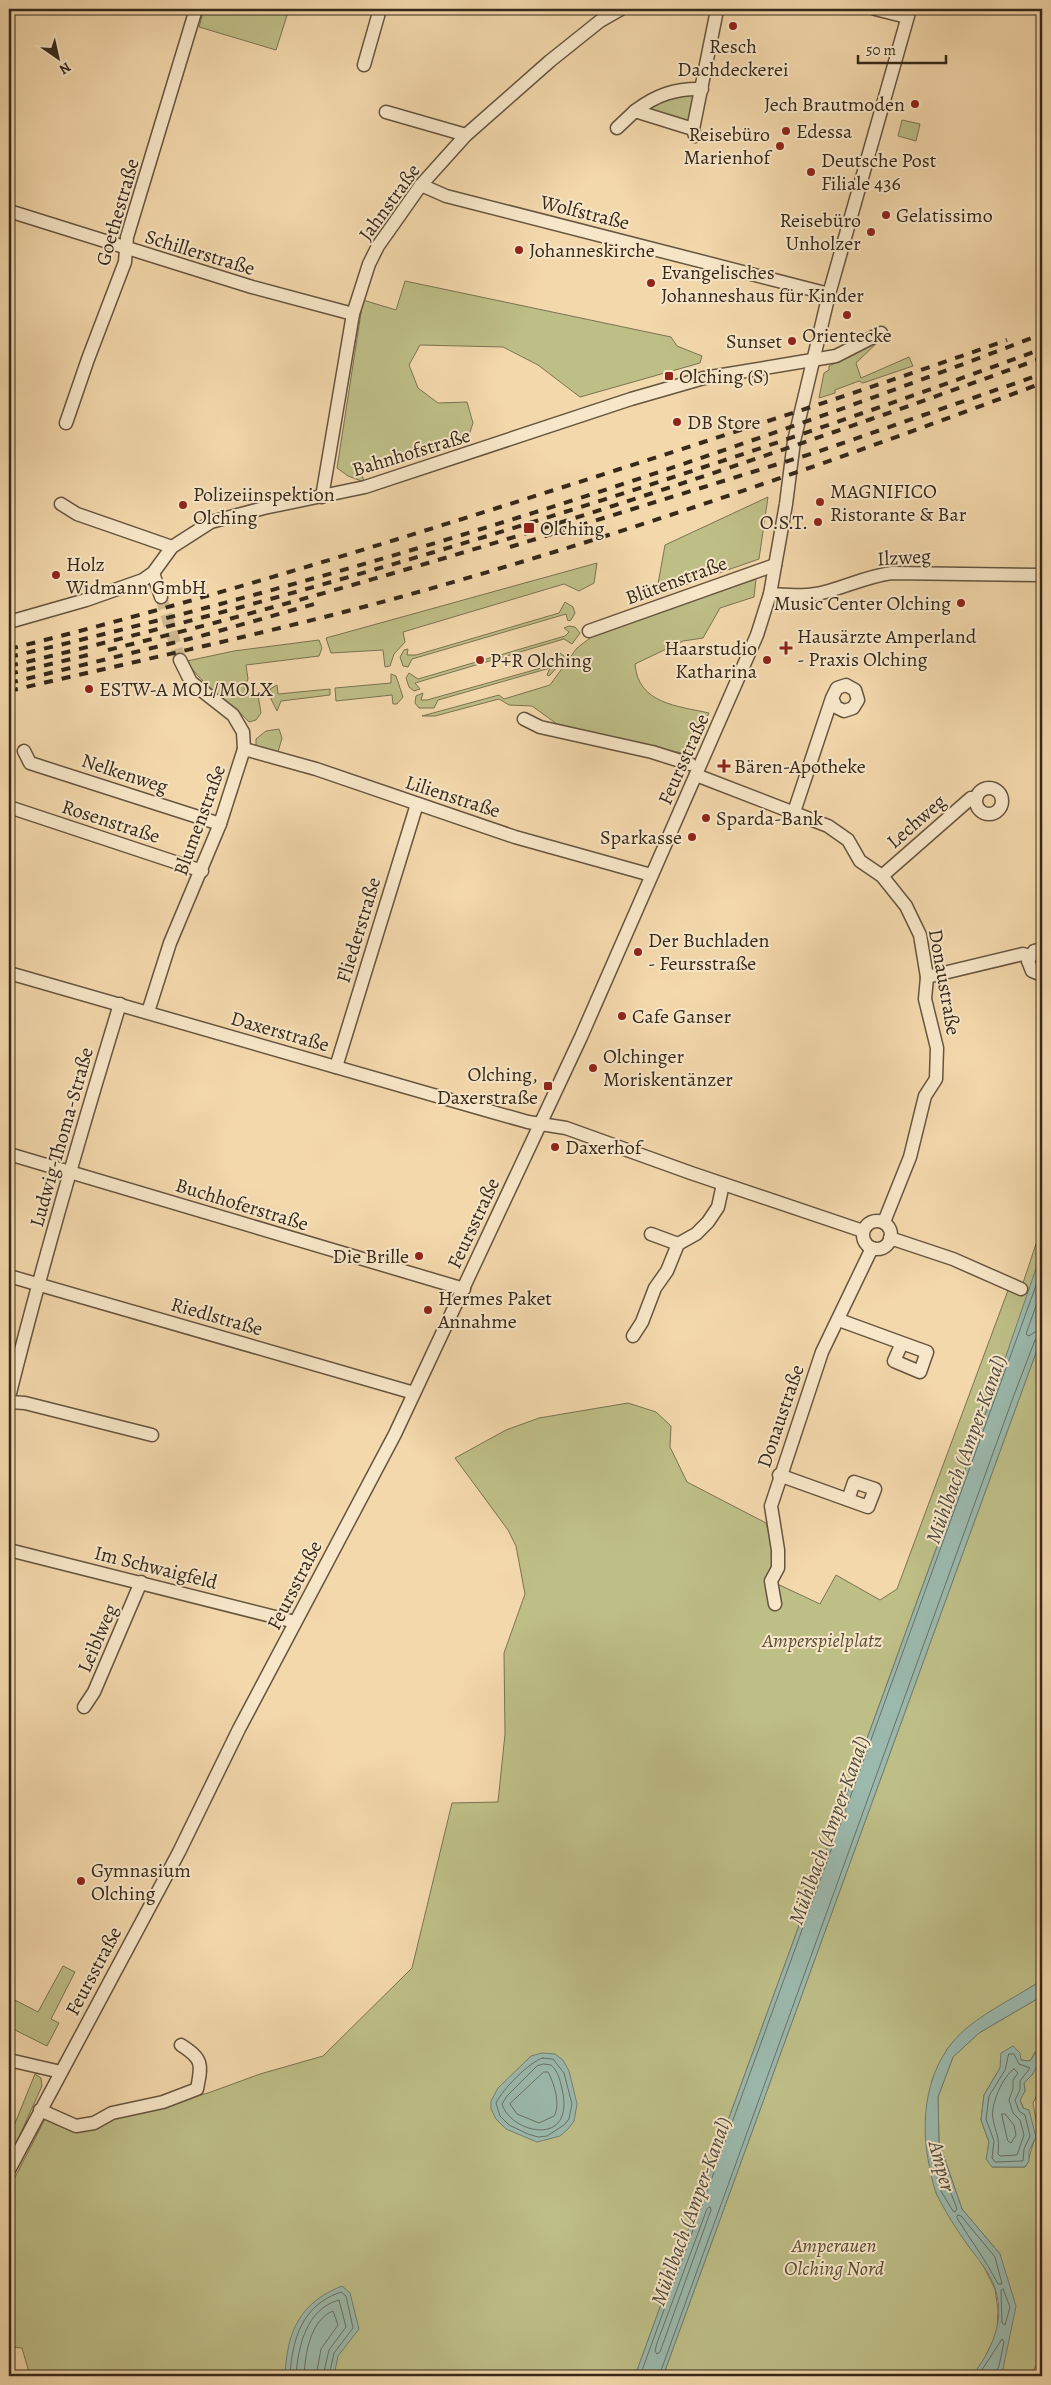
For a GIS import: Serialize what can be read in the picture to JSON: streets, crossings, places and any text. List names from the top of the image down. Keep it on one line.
{"streets":{"street":["Jahnstraße","Goethestraße","Wolfstraße","Schillerstraße","Bahnhofstraße","Ilzweg","Blütenstraße","Feursstraße","Nelkenweg","Lilienstraße","Blumenstraße","Rosenstraße","Lechweg","Fliederstraße","Donaustraße","Daxerstraße","Ludwig-Thoma-Straße","Buchhoferstraße","Riedlstraße","Im Schwaigfeld","Leiblweg"]},"crossings":[["Jahnstraße","Wolfstraße"],["Jahnstraße","Schillerstraße"],["Jahnstraße","Bahnhofstraße"],["Goethestraße","Schillerstraße"],["Wolfstraße","Feursstraße"],["Bahnhofstraße","Feursstraße"],["Ilzweg","Feursstraße"],["Blütenstraße","Feursstraße"],["Feursstraße","Lilienstraße"],["Feursstraße","Donaustraße"],["Feursstraße","Daxerstraße"],["Feursstraße","Buchhoferstraße"],["Feursstraße","Riedlstraße"],["Feursstraße","Im Schwaigfeld"],["Nelkenweg","Blumenstraße"],["Lilienstraße","Blumenstraße"],["Lilienstraße","Fliederstraße"],["Blumenstraße","Rosenstraße"],["Blumenstraße","Daxerstraße"],["Lechweg","Donaustraße"],["Fliederstraße","Daxerstraße"],["Donaustraße","Daxerstraße"],["Daxerstraße","Ludwig-Thoma-Straße"],["Ludwig-Thoma-Straße","Buchhoferstraße"],["Ludwig-Thoma-Straße","Riedlstraße"],["Im Schwaigfeld","Leiblweg"]],"water":["Mühlbach (Amper-Kanal)","Amper"],"parks":["Amperspielplatz","Amperauen Olching Nord"],"places":{"other":["Resch Dachdeckerei","Jech Brautmoden","Edessa","Reisebüro Marienhof","Deutsche Post Filiale 436","Gelatissimo","Reisebüro Unholzer","Johanneskirche","Evangelisches Johanneshaus für Kinder","Orientecke","Sunset","DB Store","MAGNIFICO Ristorante & Bar","Polizeiinspektion Olching","O.S.T.","Holz Widmann GmbH","Music Center Olching","P+R Olching","Haarstudio Katharina","ESTW-A MOL/MOLX","Sparda-Bank","Sparkasse","Der Buchladen - Feursstraße","Cafe Ganser","Olchinger Moriskentänzer","Daxerhof","Die Brille","Hermes Paket Annahme","Gymnasium Olching"],"transit":["Olching (S)","Olching","Olching, Daxerstraße"],"health":["Hausärzte Amperland - Praxis Olching","Bären-Apotheke"]},"scale_bar":"50 m","north":"bottom right"}
